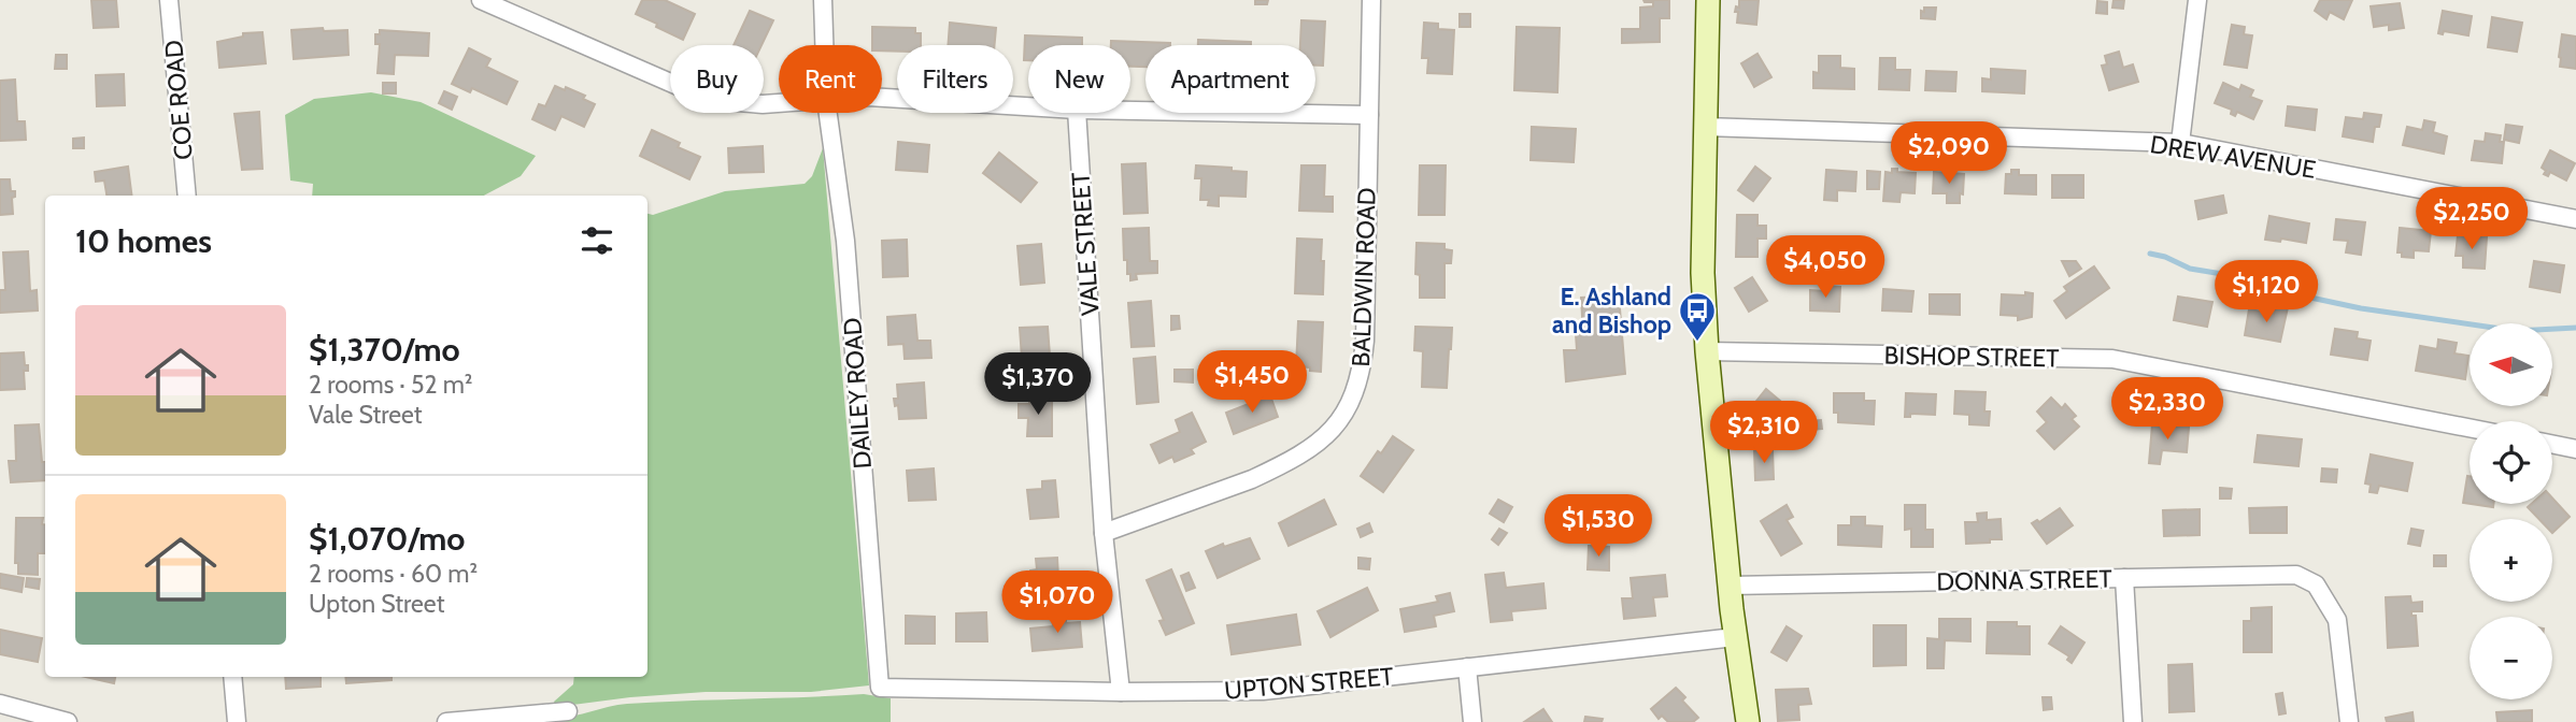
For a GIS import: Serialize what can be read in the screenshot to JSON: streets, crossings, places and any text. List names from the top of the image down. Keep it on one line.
{"streets":{"street":["COE ROAD","DREW AVENUE","VALE STREET","BALDWIN ROAD","BISHOP STREET","DAILEY ROAD","DONNA STREET","UPTON STREET"]},"crossings":[["VALE STREET","BALDWIN ROAD"],["VALE STREET","UPTON STREET"],["DAILEY ROAD","UPTON STREET"]],"places":{"bus stop":["E. Ashland and Bishop"]},"north":"left","page":{"chip":["Buy","Rent","Filters","New","Apartment"],"price":["$2,090","$2,250","$4,050","$1,120","$1,450","$1,370","$2,330","$2,310","$1,530","$1,070"],"heading":"10 homes","list":[{"name":"$1,370/mo","note":"2 rooms · 52 m² · Vale Street"},{"name":"$1,070/mo","note":"2 rooms · 60 m² · Upton Street"}],"map_buttons":["+","−"]}}
